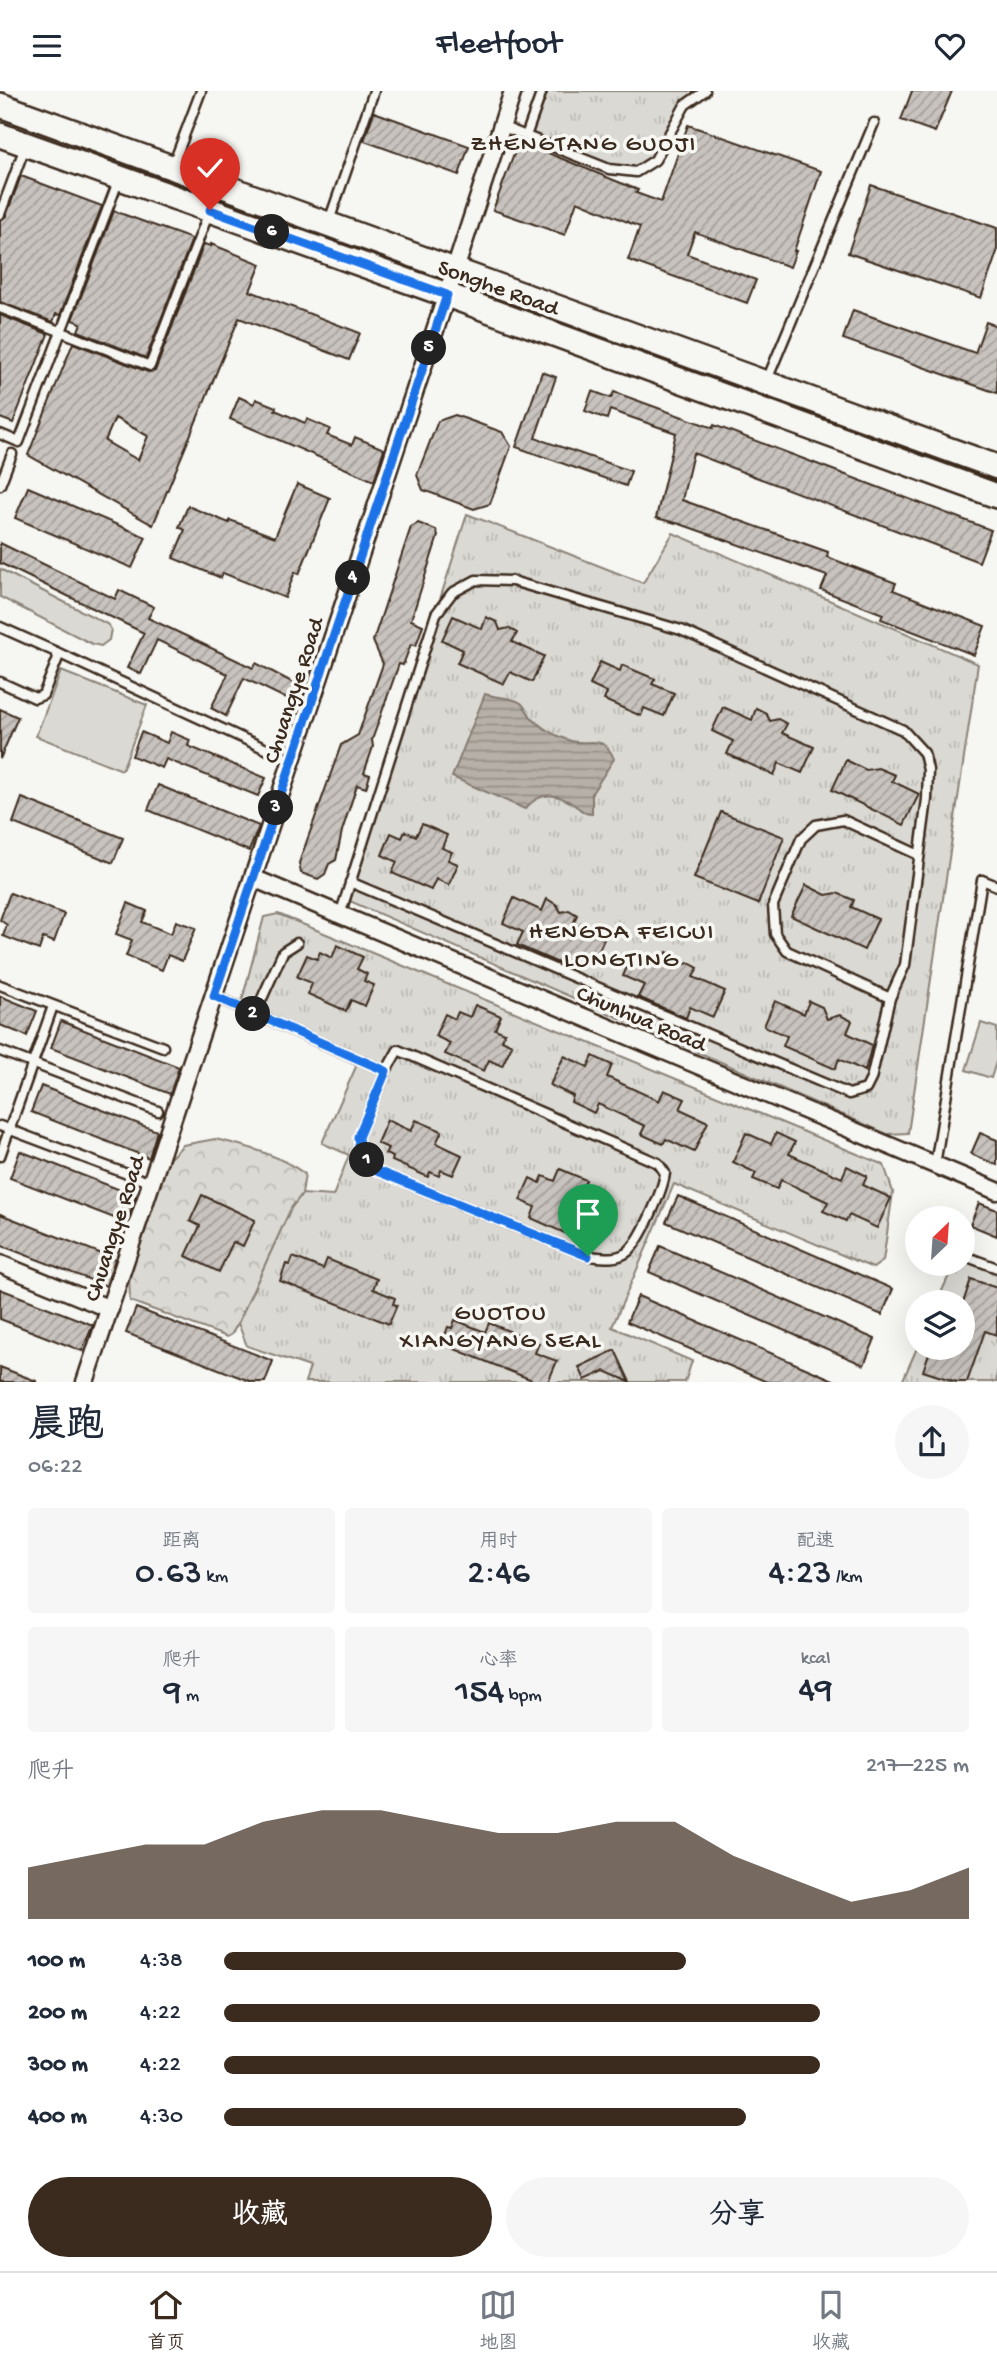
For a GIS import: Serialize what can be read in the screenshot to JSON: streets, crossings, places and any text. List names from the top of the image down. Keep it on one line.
{"streets":{"main road":["Songhe Road"],"street":["Chuangye Road","Chunhua Road"]},"crossings":[["Songhe Road","Chuangye Road"],["Chuangye Road","Chunhua Road"]],"districts":["ZHENGTANG GUOJI","HENGDA FEICUI LONGTING","GUOTOU XIANGYANG SEAL"],"north":"top right","page":{"header":"Fleetfoot","pins":["6","5","4","3","2","1"],"heading":["晨跑","06:22"],"stats":[["距离","0.63 km"],["用时","2:46"],["配速","4:23 /km"],["爬升","9 m"],["心率","154 bpm"],["kcal","49"]],"chart":["爬升","217–225 m"],"list":[{"name":"100 m","note":"4:38"},{"name":"200 m","note":"4:22"},{"name":"300 m","note":"4:22"},{"name":"400 m","note":"4:30"}],"buttons":["收藏","分享"],"tabs":["首页","地图","收藏"]}}
